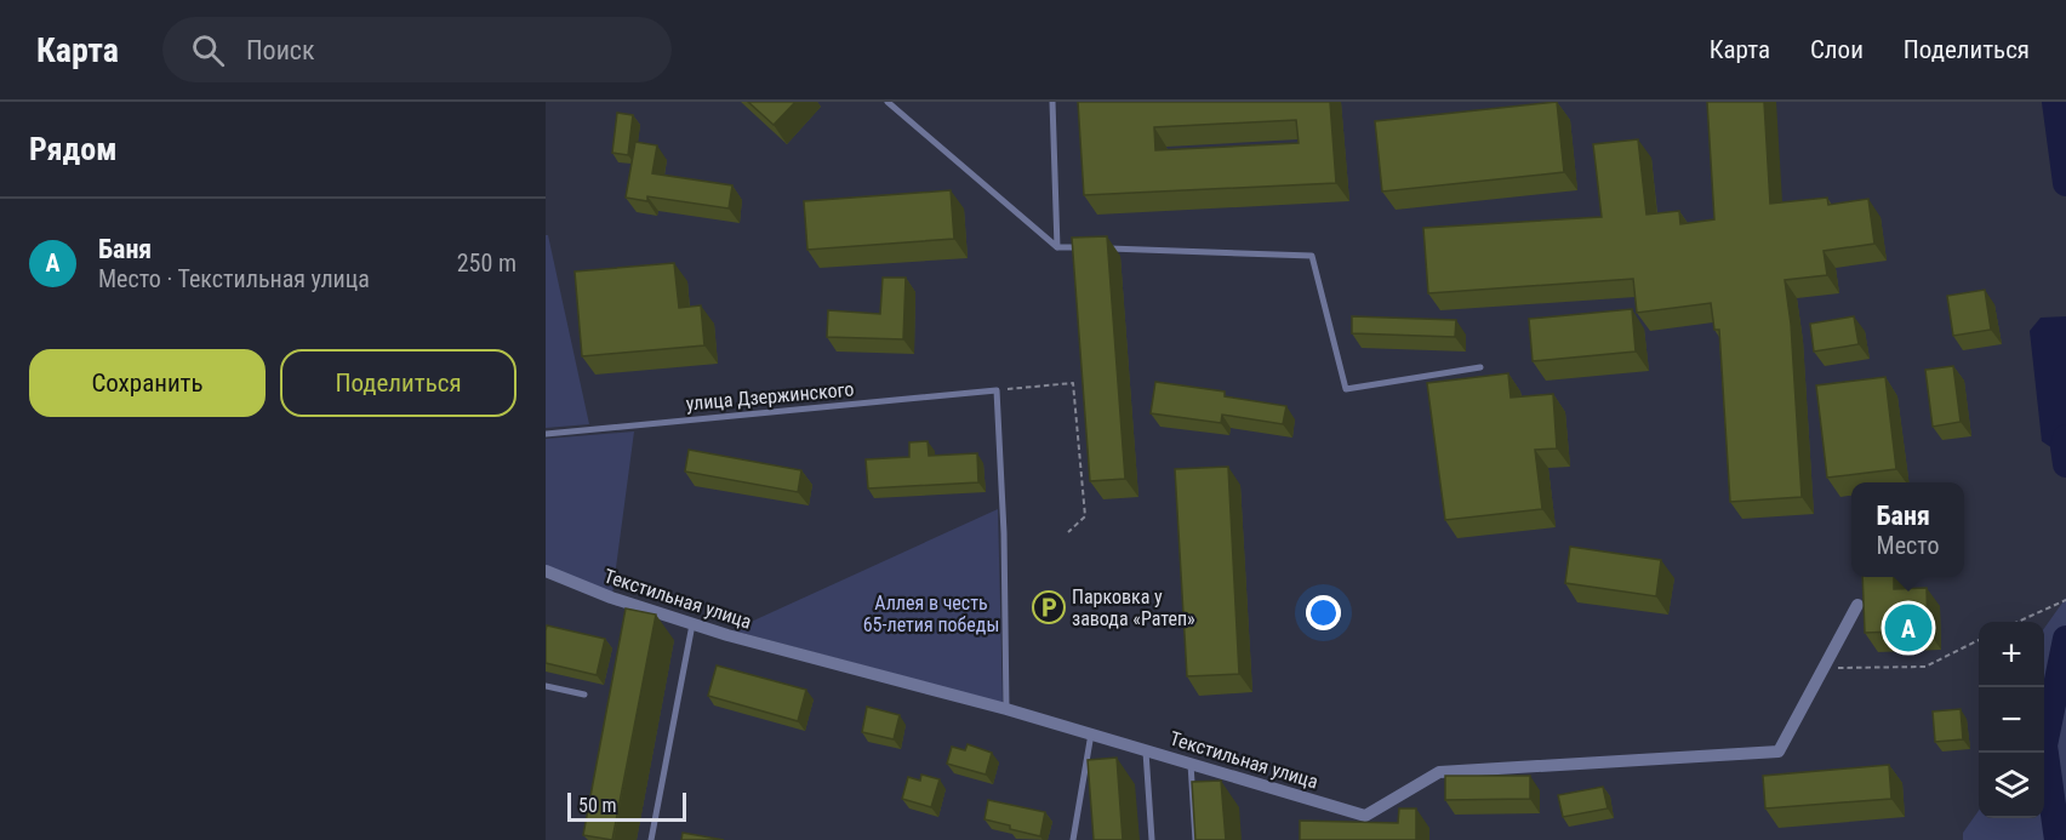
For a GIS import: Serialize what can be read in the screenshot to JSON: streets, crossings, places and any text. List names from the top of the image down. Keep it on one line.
{"streets":{"street":["Текстильная улица"],"lane":["улица Дзержинского"]},"parks":["Аллея в честь 65-летия победы"],"places":{"parking":["Парковка у завода «Ратеп»"]},"scale_bar":"50 m","page":{"header":"Карта","search":"Поиск","nav":["Карта","Слои","Поделиться"],"heading":"Рядом","list":[{"mark":"A","name":"Баня","note":"Место · Текстильная улица","value":"250 m"}],"buttons":["Сохранить","Поделиться"],"popup":["Баня","Место"],"pins":"A","map_buttons":["+","−"],"scale":"50 m"}}
